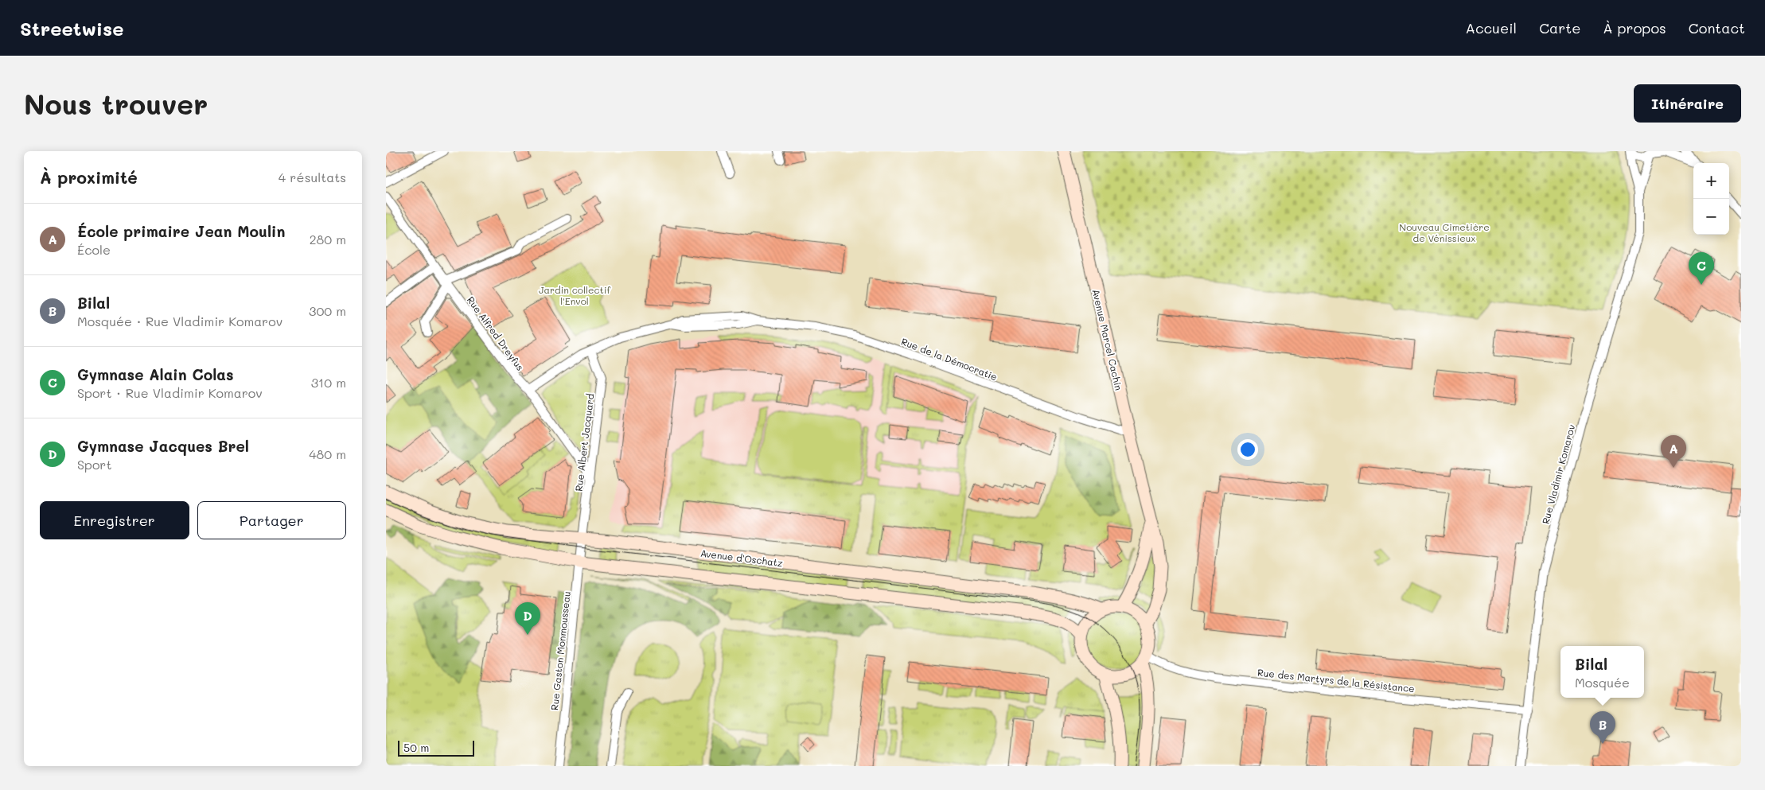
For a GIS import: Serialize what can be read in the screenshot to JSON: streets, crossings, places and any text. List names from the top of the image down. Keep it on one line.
{"streets":{"street":["Rue Alfred Dreyfus","Avenue Marcel Cachin","Rue de la Démocratie","Rue Albert Jacquard","Rue Vladimir Komarov","Avenue d'Oschatz","Rue Gaston Monmousseau","Rue des Martyrs de la Résistance"]},"crossings":[["Rue Alfred Dreyfus","Rue de la Démocratie"],["Rue Alfred Dreyfus","Rue Albert Jacquard"],["Avenue Marcel Cachin","Rue de la Démocratie"],["Avenue Marcel Cachin","Avenue d'Oschatz"],["Avenue Marcel Cachin","Rue des Martyrs de la Résistance"],["Rue de la Démocratie","Rue Albert Jacquard"],["Rue Albert Jacquard","Avenue d'Oschatz"],["Rue Albert Jacquard","Rue Gaston Monmousseau"],["Rue Vladimir Komarov","Rue des Martyrs de la Résistance"],["Avenue d'Oschatz","Rue Gaston Monmousseau"],["Avenue d'Oschatz","Rue des Martyrs de la Résistance"]],"parks":["Nouveau Cimetière de Vénissieux","Jardin collectif l'Envol"],"scale_bar":"50 m","page":{"header":"Streetwise","nav":["Accueil","Carte","À propos","Contact"],"buttons":["Itinéraire",["Enregistrer","Partager"]],"title":"Nous trouver","heading":["À proximité","4 résultats"],"map_buttons":["+","−"],"list":[{"mark":"A","name":"École primaire Jean Moulin","note":"École","value":"280 m"},{"mark":"B","name":"Bilal","note":"Mosquée · Rue Vladimir Komarov","value":"300 m"},{"mark":"C","name":"Gymnase Alain Colas","note":"Sport · Rue Vladimir Komarov","value":"310 m"},{"mark":"D","name":"Gymnase Jacques Brel","note":"Sport","value":"480 m"}],"pins":["C","A","D","B"],"popup":["Bilal","Mosquée"],"scale":"50 m"}}
